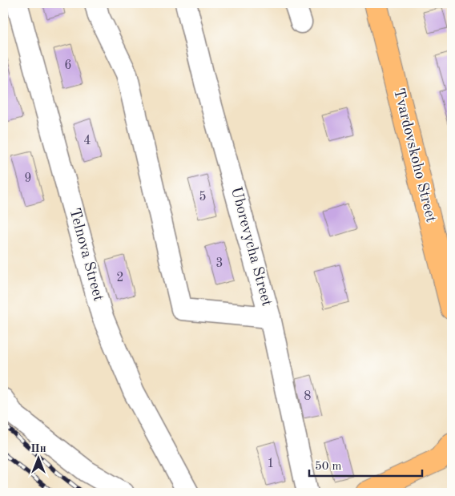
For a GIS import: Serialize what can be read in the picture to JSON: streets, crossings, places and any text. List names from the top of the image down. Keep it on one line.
{"streets":{"main road":["Tvardovskoho Street"],"street":["Uborevycha Street","Telnova Street"]},"house_numbers":["6","4","9","5","3","2","8","1"],"scale_bar":"50 m","north":"top"}
